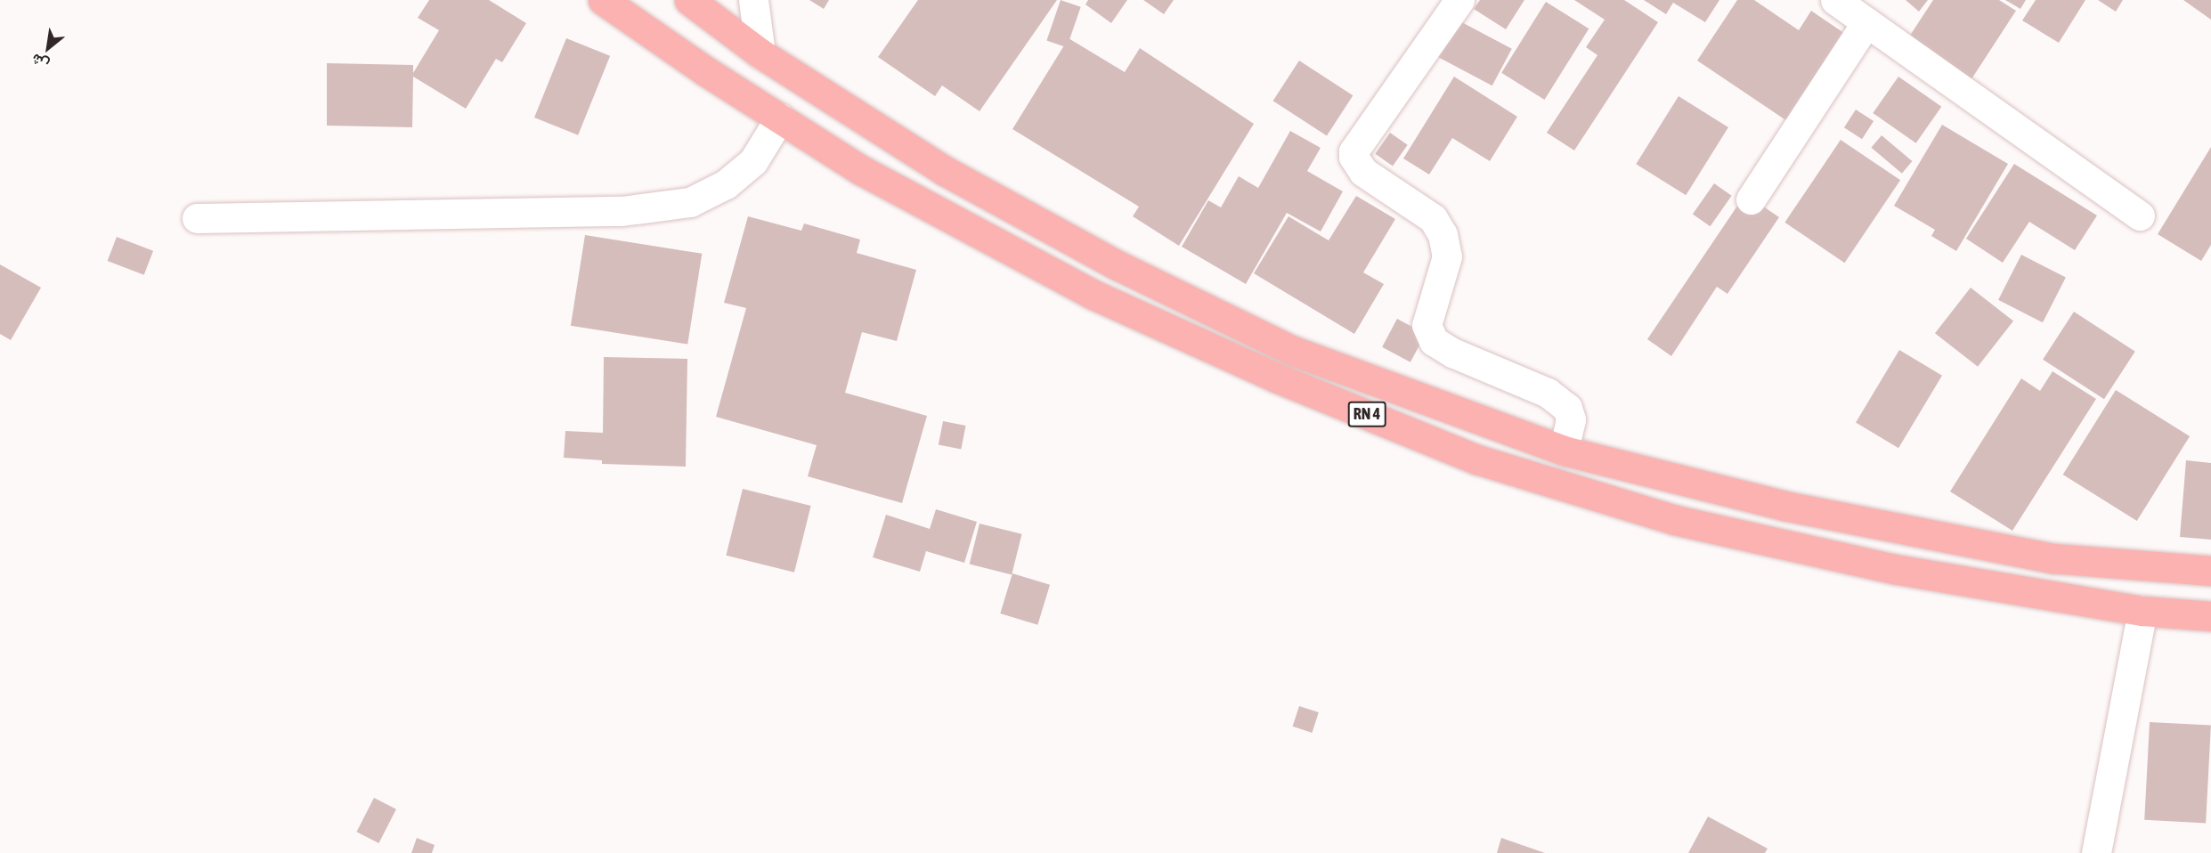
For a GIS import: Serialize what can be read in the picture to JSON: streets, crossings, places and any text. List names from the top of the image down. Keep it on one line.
{"streets":{"highway":["RN 4"]},"north":"bottom left"}
